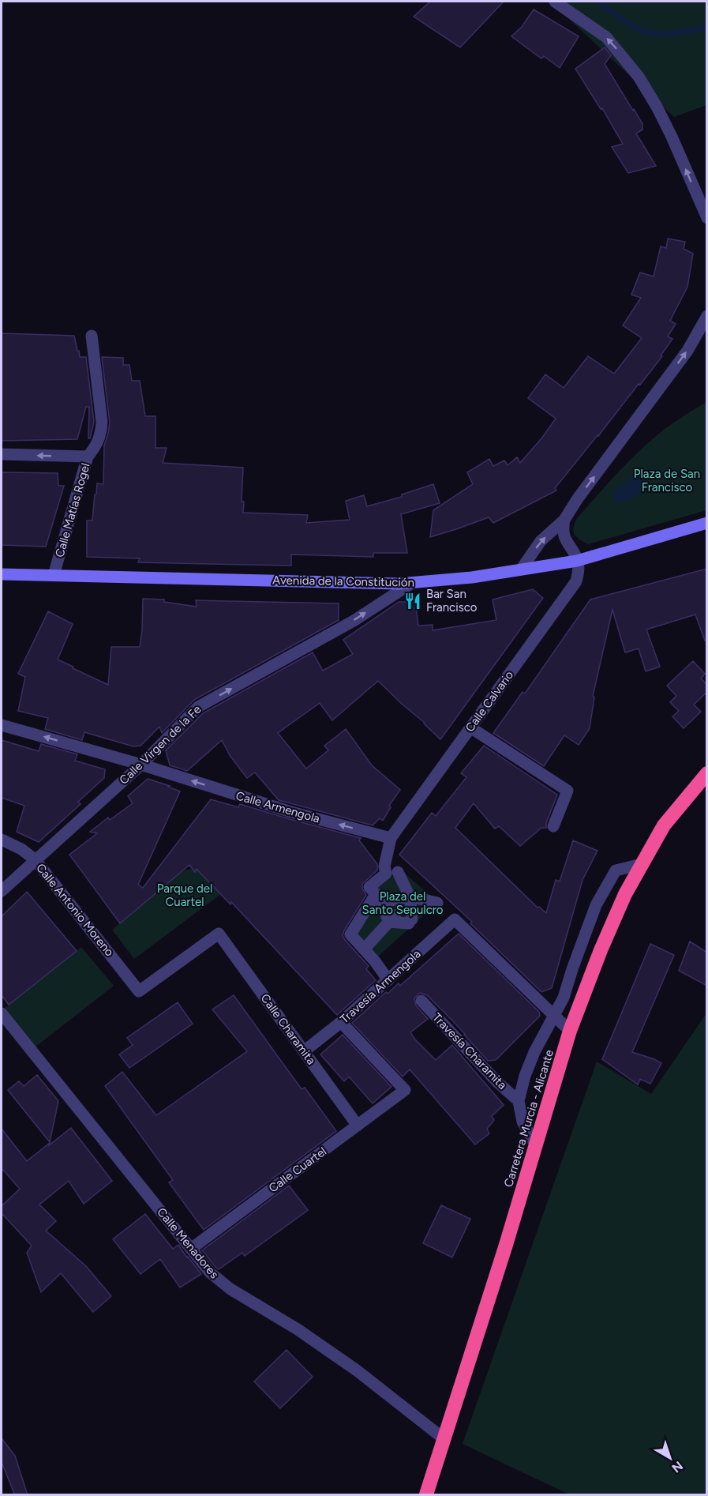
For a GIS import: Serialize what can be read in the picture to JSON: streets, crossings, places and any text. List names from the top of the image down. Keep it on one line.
{"streets":{"highway":["Carretera Murcia - Alicante"],"street":["Calle Matías Rogel","Avenida de la Constitución","Calle Calvario","Calle Virgen de la Fe","Calle Armengola","Calle Antonio Moreno","Travesía Armengola","Calle Charamita","Travesía Charamita","Calle Cuartel","Calle Menadores"]},"crossings":[["Calle Matías Rogel","Avenida de la Constitución"],["Avenida de la Constitución","Calle Calvario"],["Avenida de la Constitución","Calle Virgen de la Fe"],["Calle Calvario","Calle Armengola"],["Calle Virgen de la Fe","Calle Armengola"],["Calle Virgen de la Fe","Calle Antonio Moreno"],["Calle Antonio Moreno","Calle Charamita"],["Travesía Armengola","Calle Charamita"],["Travesía Armengola","Calle Cuartel"],["Calle Charamita","Calle Cuartel"],["Carretera Murcia - Alicante","Calle Menadores"],["Calle Cuartel","Calle Menadores"]],"one_way":["Calle Virgen de la Fe","Calle Armengola"],"parks":["Plaza de San Francisco","Parque del Cuartel","Plaza del Santo Sepulcro"],"places":{"restaurant":["Bar San Francisco"]},"north":"bottom right"}
